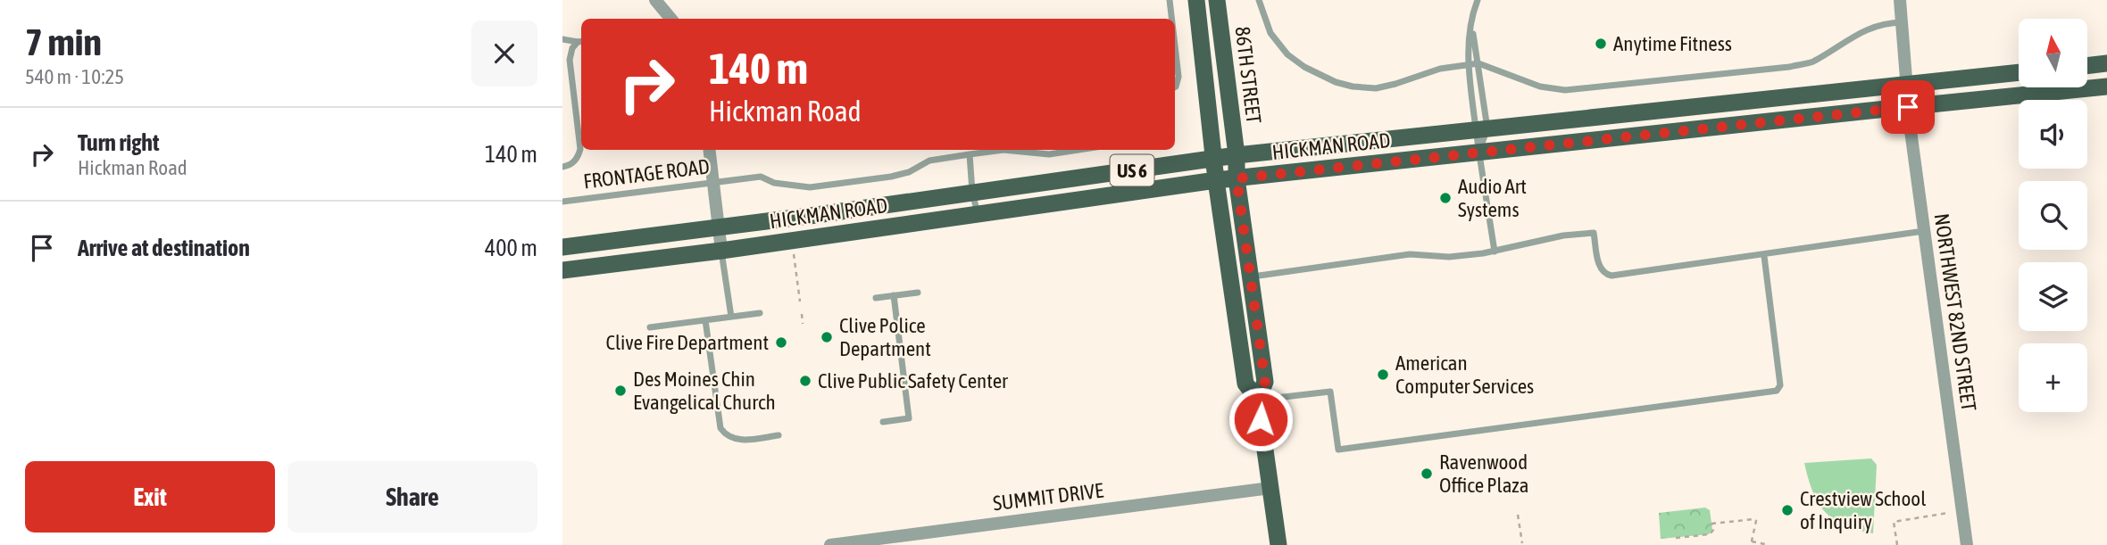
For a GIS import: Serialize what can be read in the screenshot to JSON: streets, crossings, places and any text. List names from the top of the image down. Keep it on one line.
{"streets":{"main road":["86TH STREET","HICKMAN ROAD","US 6"],"street":["NORTHWEST 82ND STREET","SUMMIT DRIVE"],"lane":["FRONTAGE ROAD"]},"crossings":[["86TH STREET","HICKMAN ROAD"],["HICKMAN ROAD","NORTHWEST 82ND STREET"]],"places":["Anytime Fitness","Audio Art Systems","Clive Police Department","Clive Fire Department","American Computer Services","Clive Public Safety Center","Des Moines Chin Evangelical Church","Ravenwood Office Plaza","Crestview School of Inquiry"],"north":"top","page":{"heading":["7 min","540 m · 10:25"],"map_buttons":"+","turn":["140 m","Hickman Road"],"list":[{"name":"Turn right","note":"Hickman Road","value":"140 m"},{"name":"Arrive at destination","value":"400 m"}],"buttons":["Exit","Share"]}}
